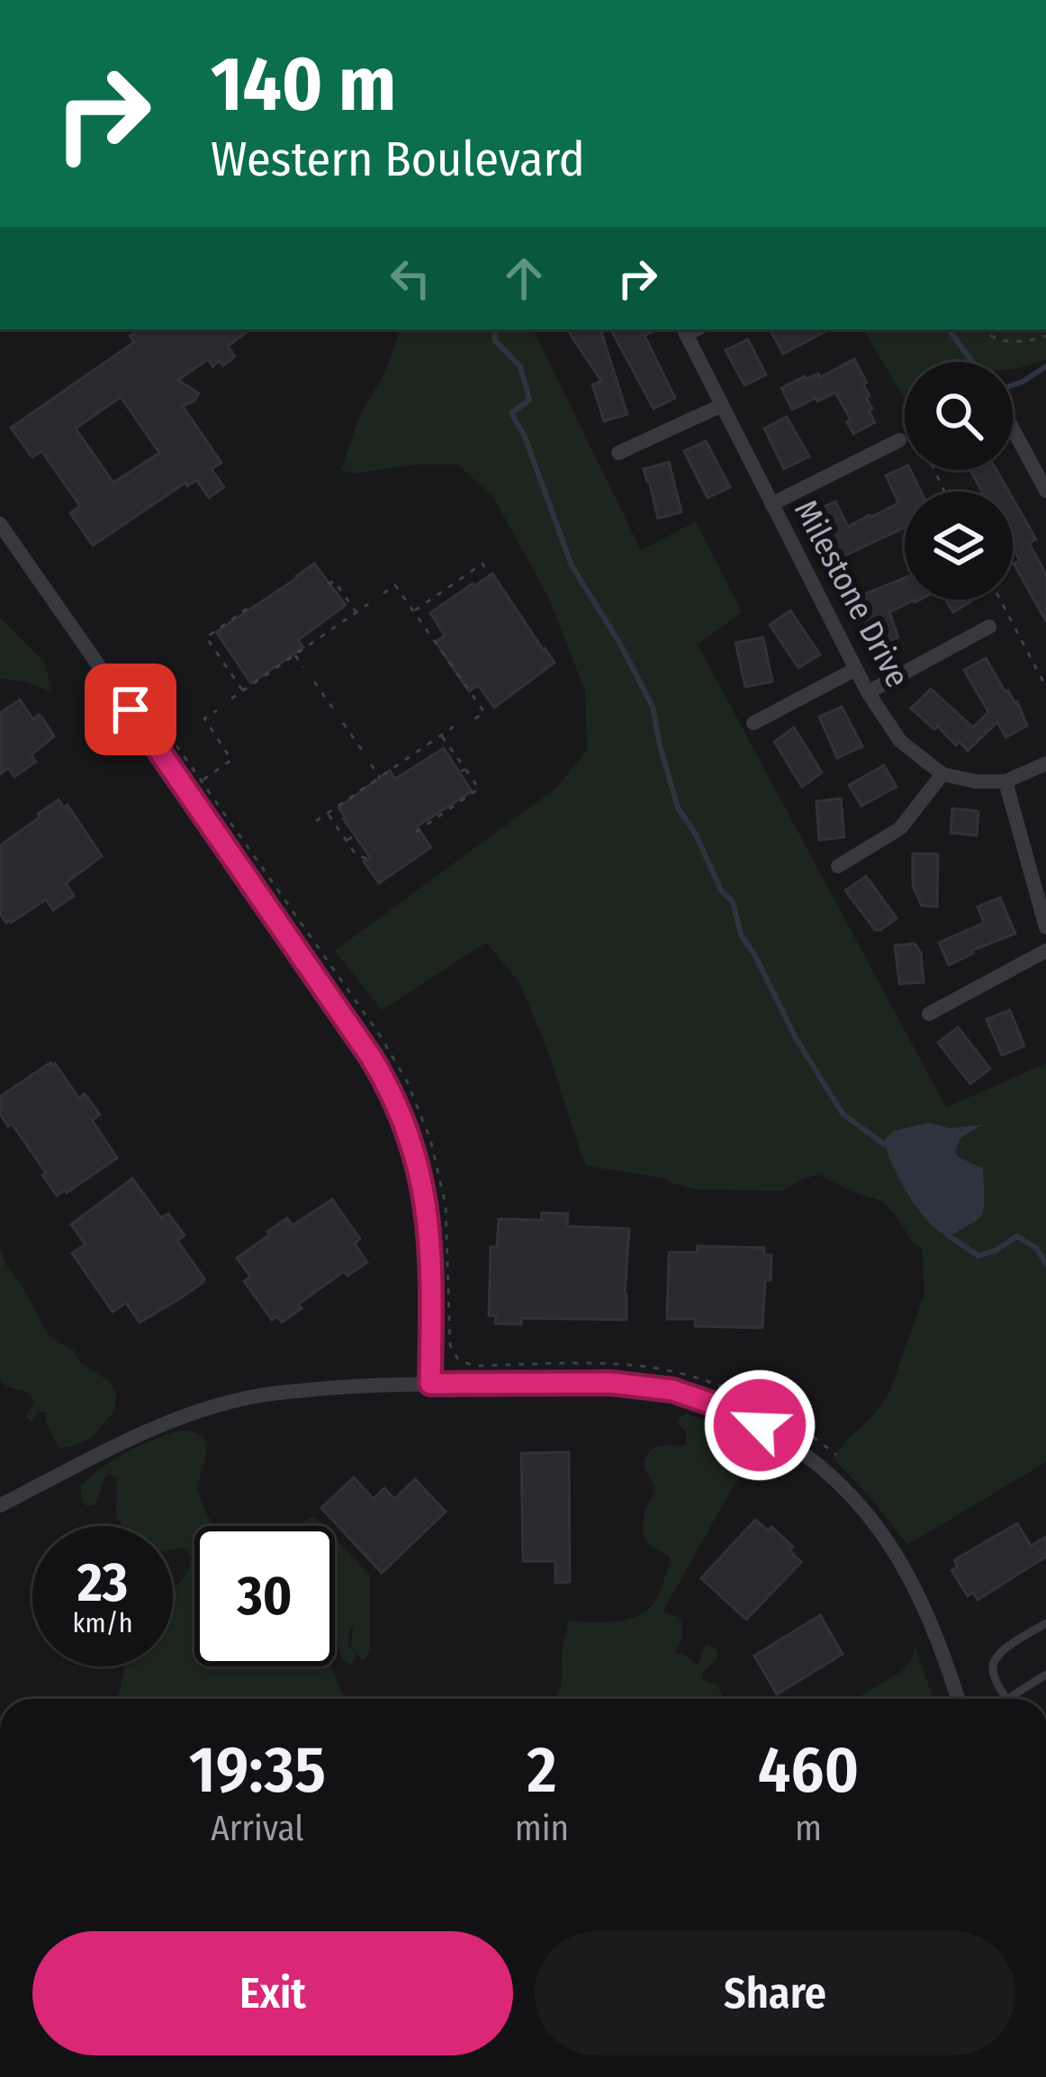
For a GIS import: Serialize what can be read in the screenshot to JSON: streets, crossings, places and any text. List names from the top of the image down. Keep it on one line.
{"streets":{"street":["Milestone Drive"]},"page":{"turn":["140 m","Western Boulevard"],"speed":"23 km/h","limit":"30","eta":["19:35","Arrival","2","min","460","m"],"buttons":["Exit","Share"]}}
